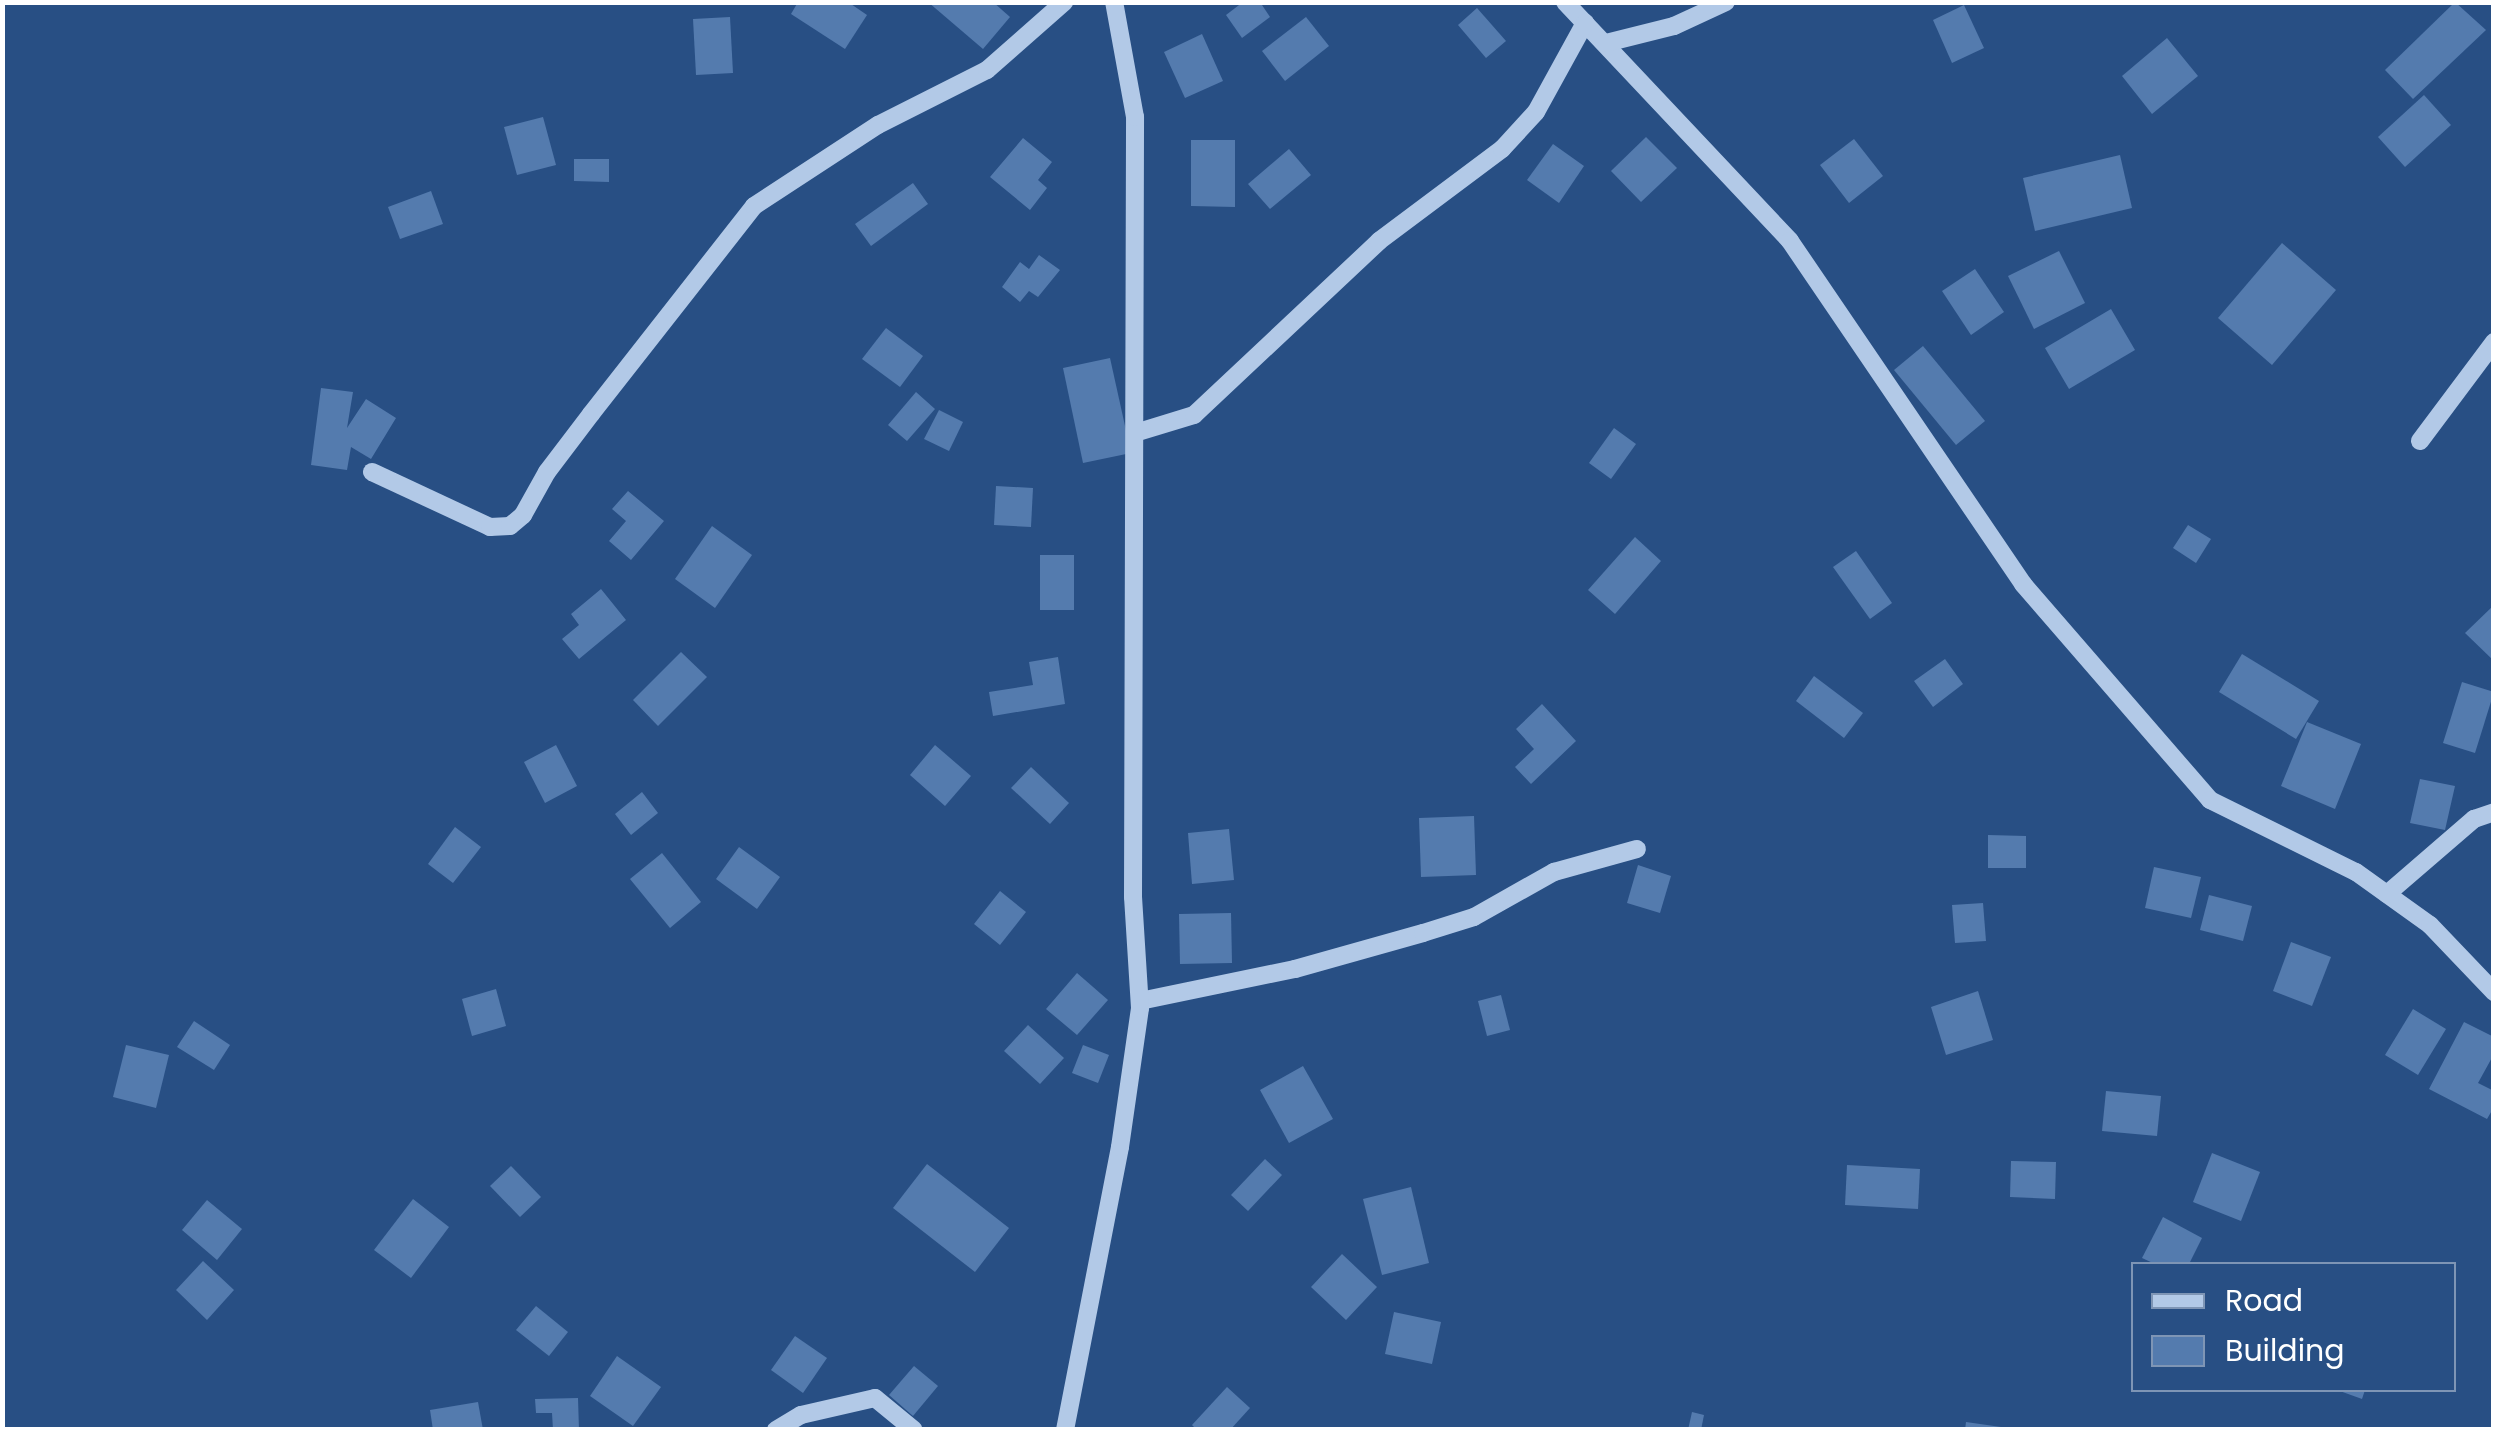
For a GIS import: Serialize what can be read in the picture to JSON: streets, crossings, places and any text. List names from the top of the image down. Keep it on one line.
{"legend":["Road","Building"]}
